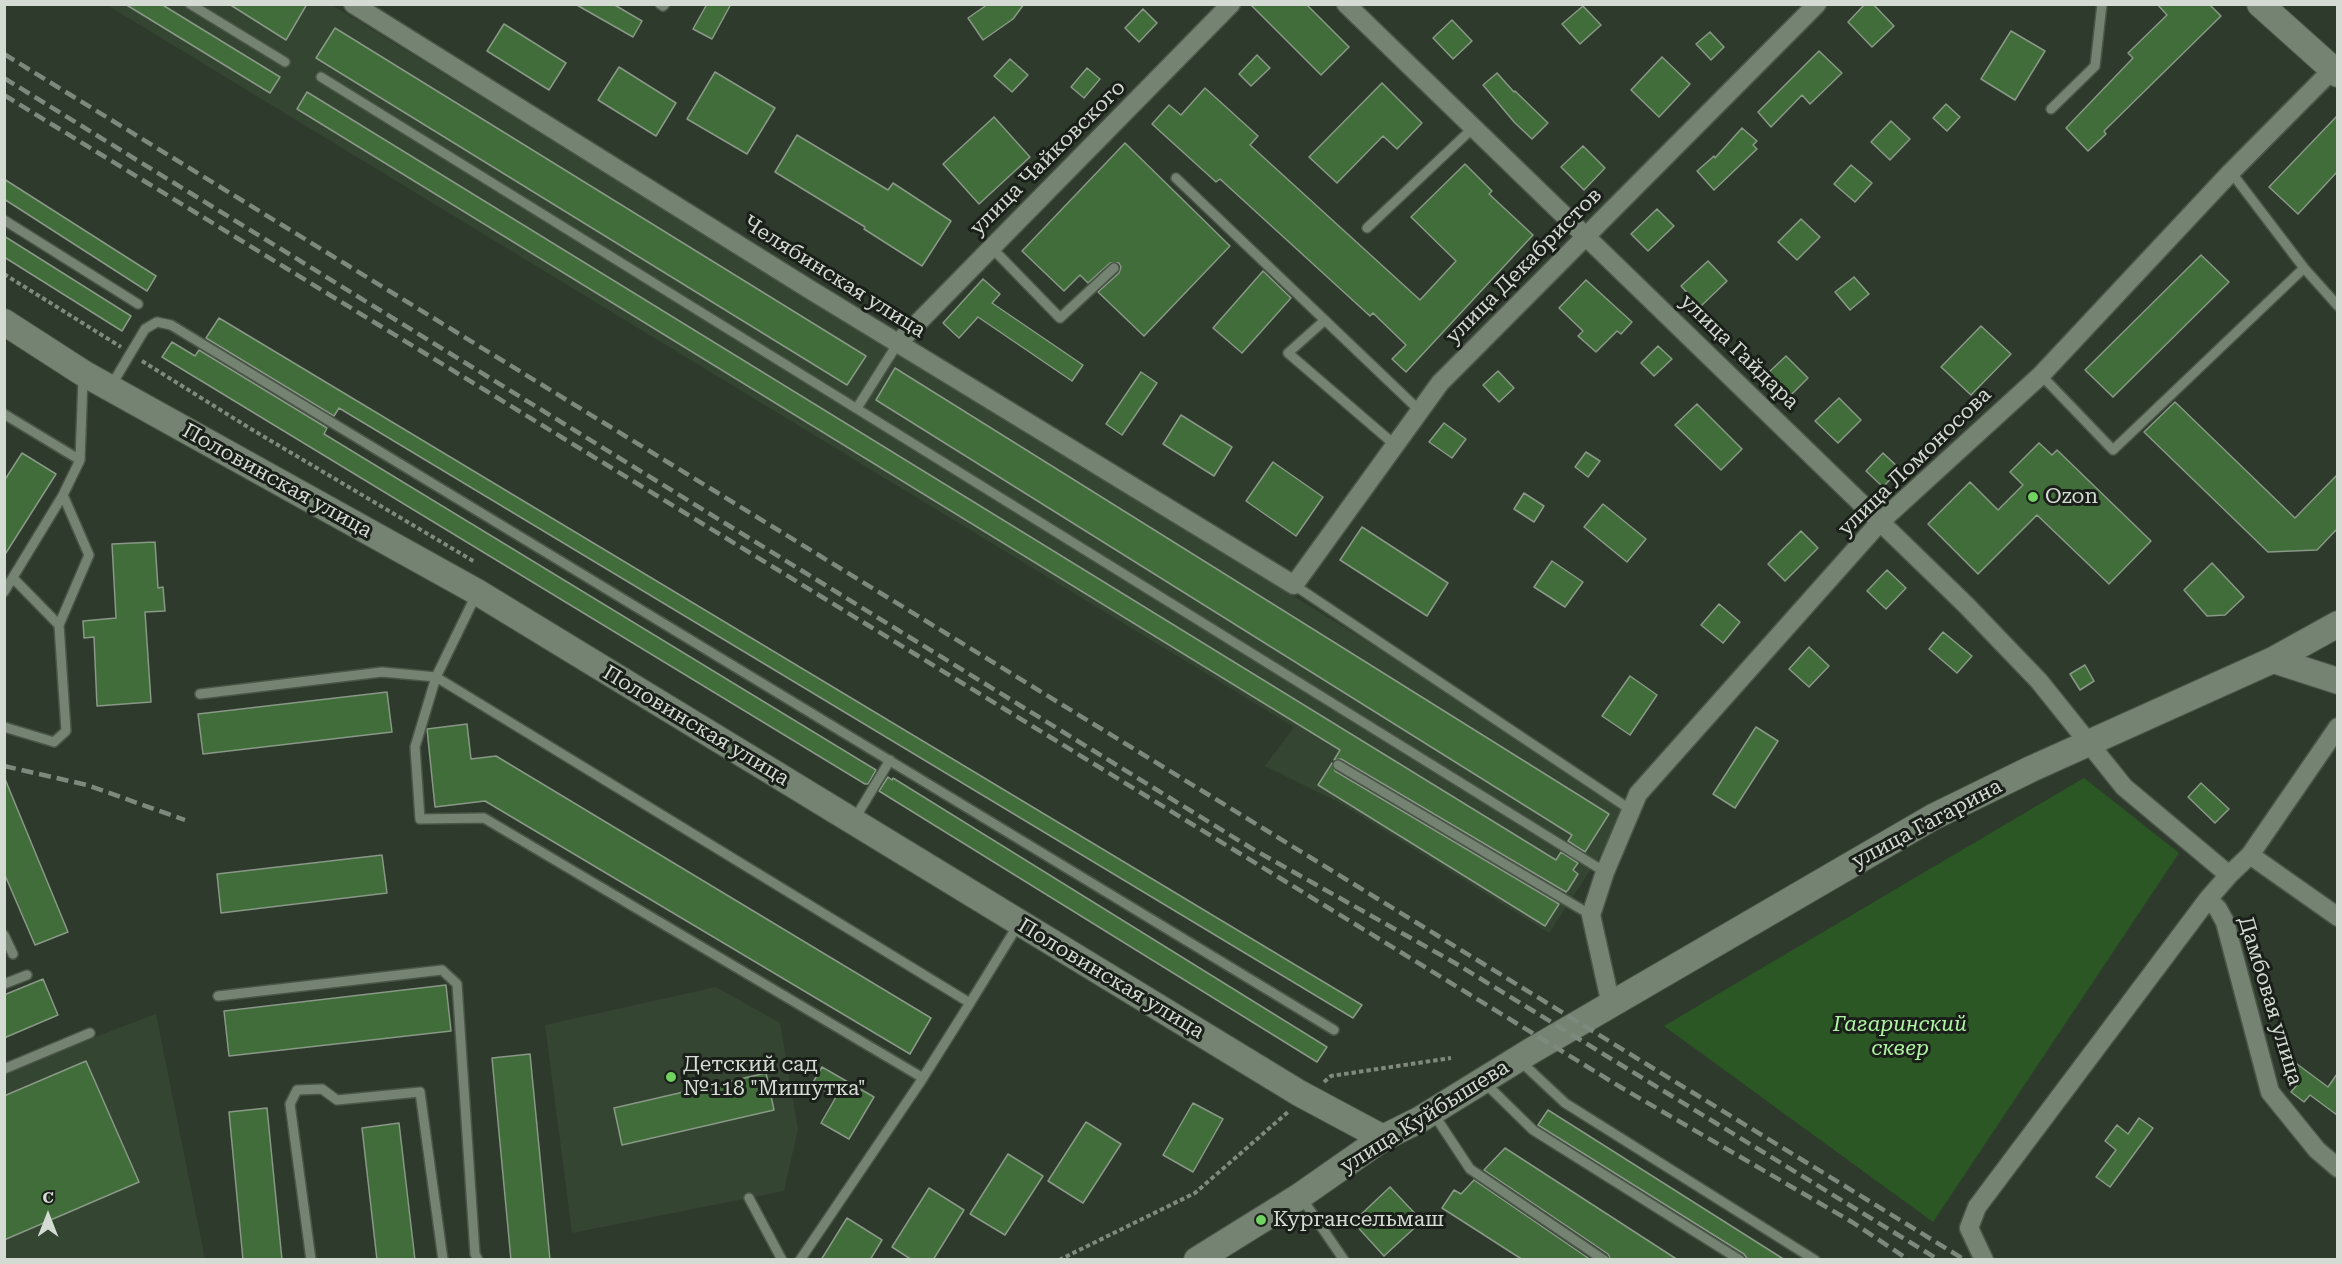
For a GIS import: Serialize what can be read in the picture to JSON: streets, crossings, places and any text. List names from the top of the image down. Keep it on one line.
{"streets":{"main road":["Половинская улица","улица Гагарина","улица Куйбышева"],"street":["улица Чайковского","улица Декабристов","Челябинская улица","улица Гайдара","улица Ломоносова","Дамбовая улица"]},"crossings":[["улица Чайковского","Челябинская улица"],["улица Декабристов","Челябинская улица"],["улица Декабристов","улица Гайдара"],["улица Гайдара","улица Ломоносова"],["улица Гайдара","улица Гагарина"],["Половинская улица","улица Куйбышева"],["улица Гагарина","улица Куйбышева"]],"parks":["Гагаринский сквер"],"places":["Ozon","Детский сад №118 \"Мишутка\"","Кургансельмаш"],"north":"top"}
